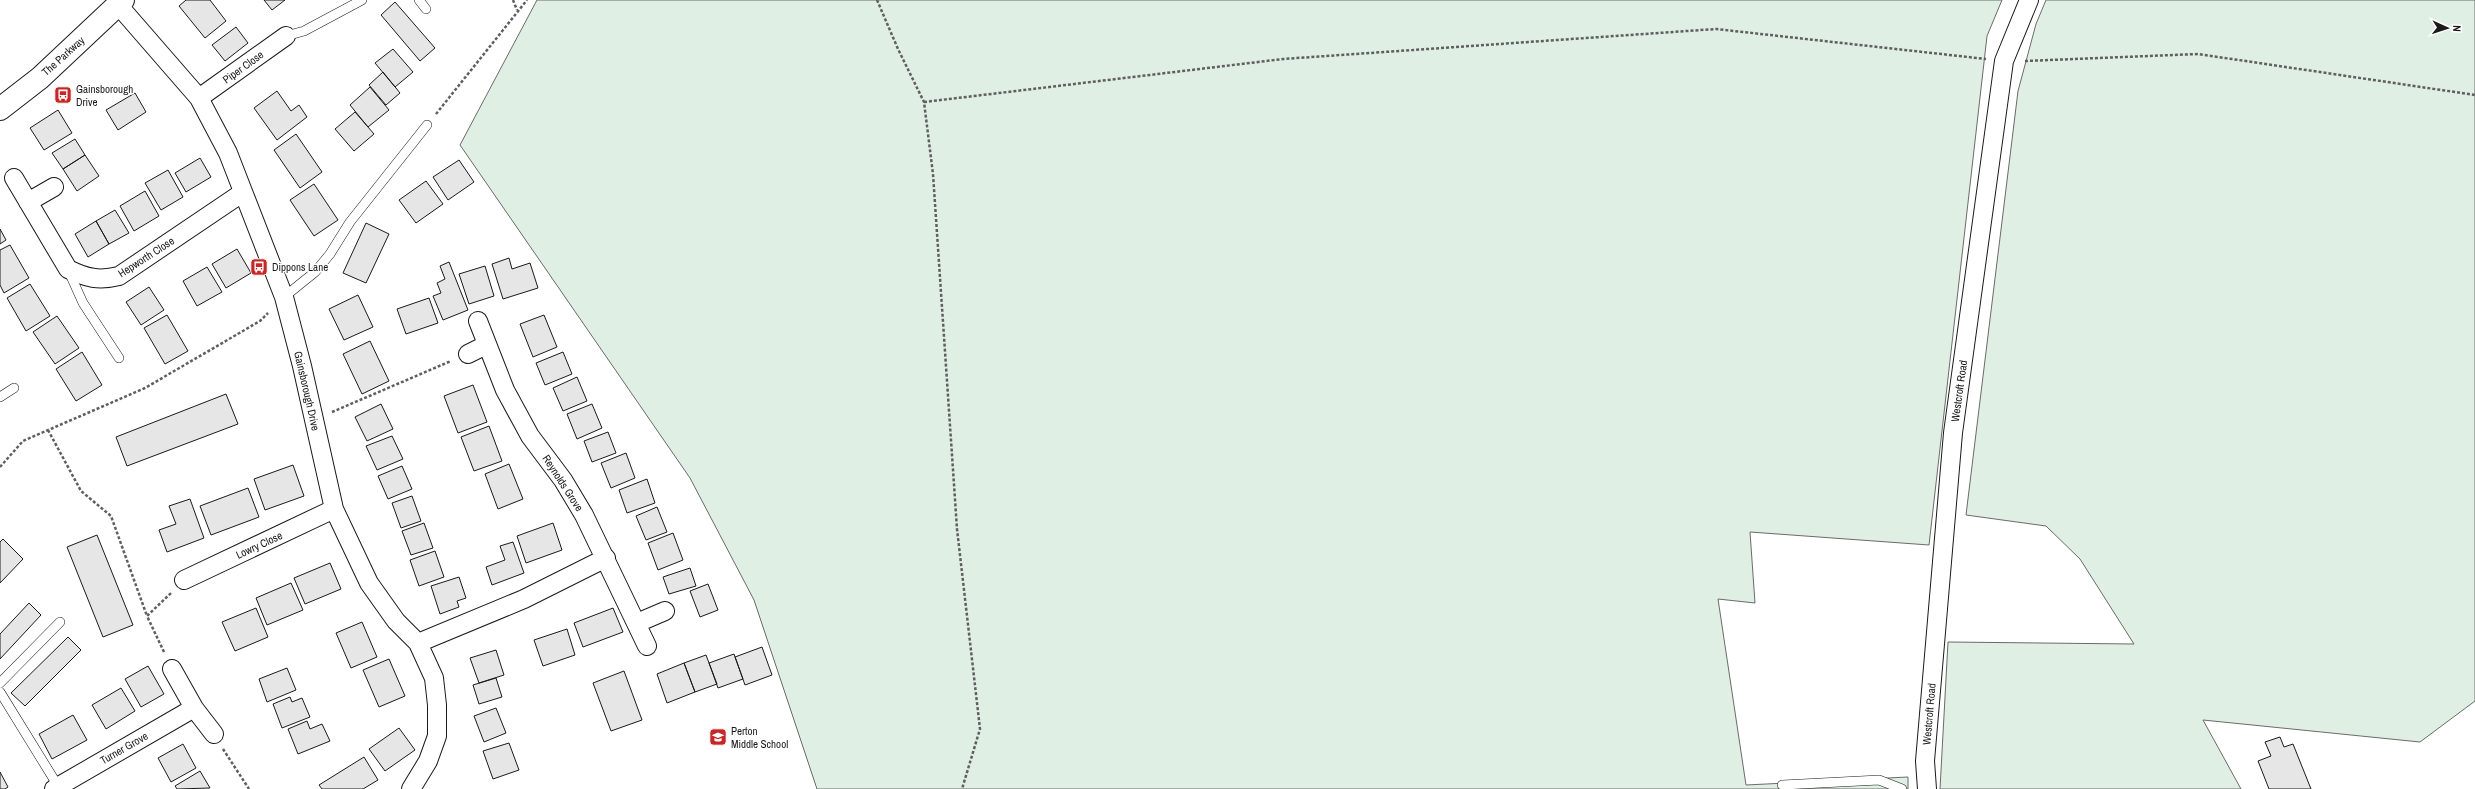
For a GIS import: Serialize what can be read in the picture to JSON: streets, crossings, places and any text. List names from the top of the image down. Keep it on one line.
{"streets":{"street":["The Parkway","Piper Close","Hepworth Close","Gainsborough Drive","Westcroft Road","Reynolds Grove","Lowry Close","Turner Grove"]},"crossings":[["The Parkway","Gainsborough Drive"],["Piper Close","Gainsborough Drive"],["Hepworth Close","Gainsborough Drive"],["Gainsborough Drive","Lowry Close"]],"places":{"bus stop":["Gainsborough Drive","Dippons Lane"],"school or university":["Perton Middle School"]},"north":"right"}
